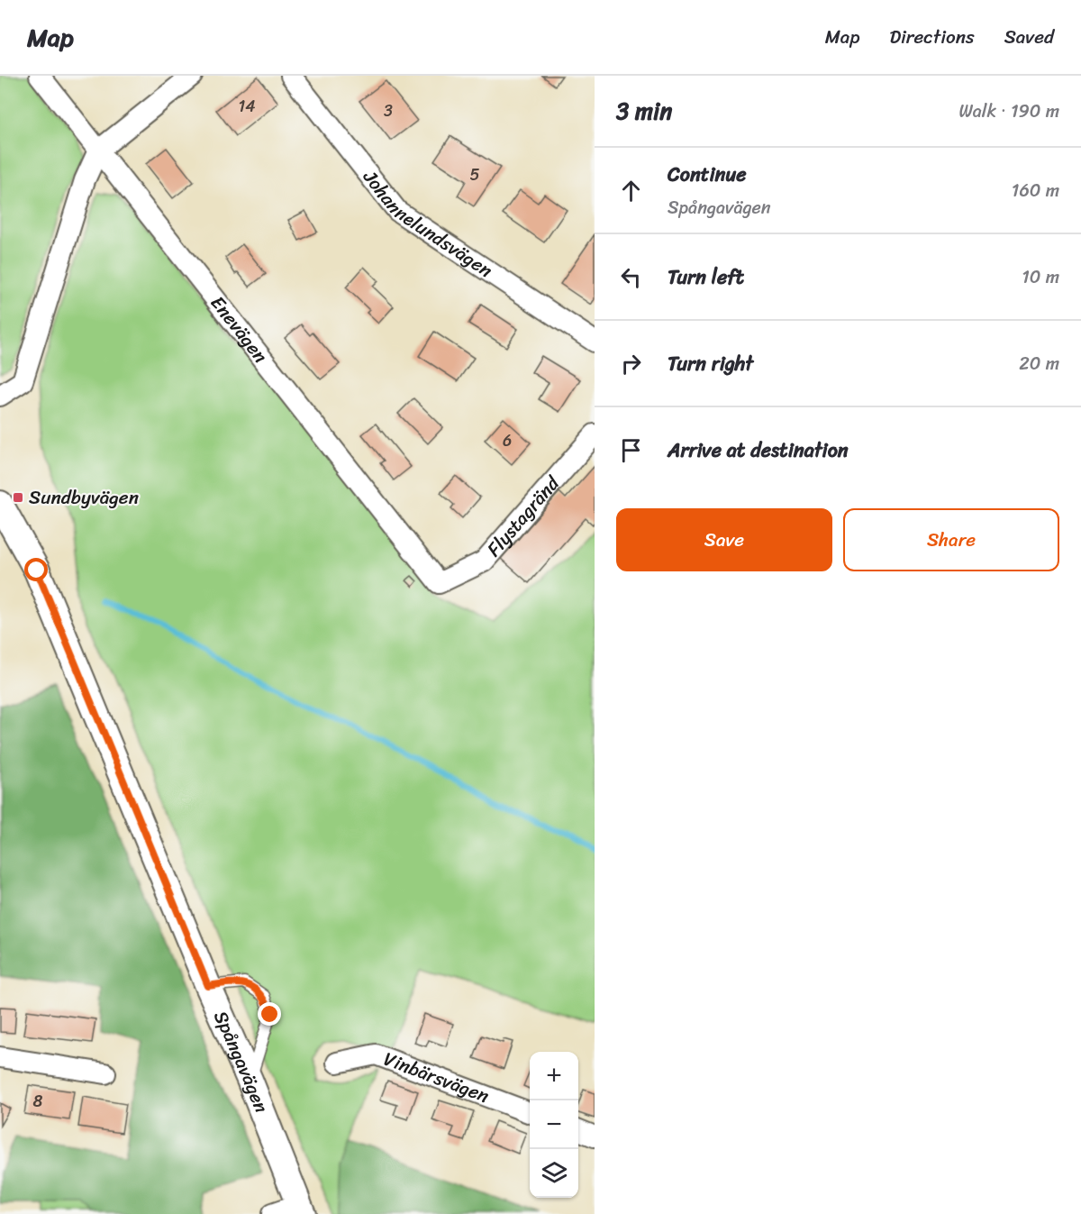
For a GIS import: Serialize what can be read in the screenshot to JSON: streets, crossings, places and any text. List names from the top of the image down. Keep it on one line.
{"streets":{"street":["Johannelundsvägen","Enevägen","Flystagränd","Spångavägen","Vinbärsvägen"]},"crossings":[["Enevägen","Flystagränd"]],"places":{"transit":["Sundbyvägen"]},"house_numbers":["14","3","5","6","8"],"page":{"header":"Map","nav":["Map","Directions","Saved"],"heading":["3 min","Walk · 190 m"],"list":[["Continue","Spångavägen","160 m"],["Turn left","10 m"],["Turn right","20 m"],"Arrive at destination"],"buttons":["Save","Share"],"map_buttons":["+","−"]}}
